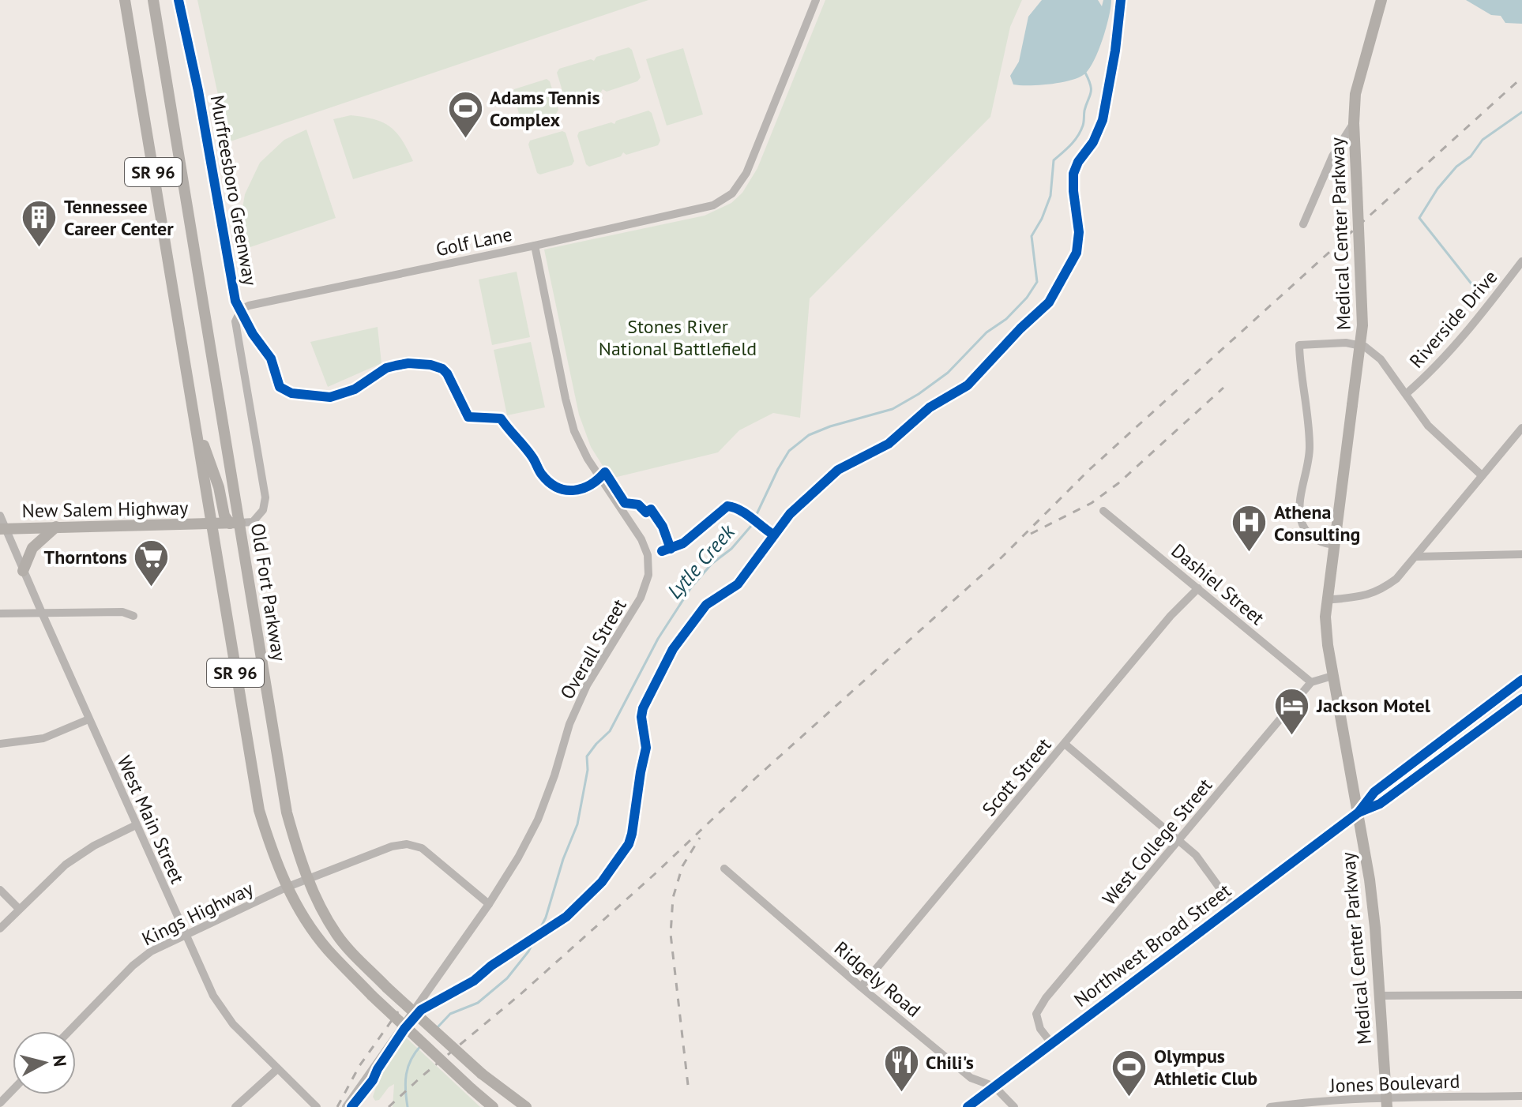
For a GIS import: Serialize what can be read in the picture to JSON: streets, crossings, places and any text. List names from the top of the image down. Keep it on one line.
{"streets":{"main road":["SR 96","Medical Center Parkway","New Salem Highway","Old Fort Parkway","Northwest Broad Street"],"street":["Golf Lane","Riverside Drive","Dashiel Street","Overall Street","Scott Street","West Main Street","West College Street","Kings Highway","Ridgely Road","Jones Boulevard"],"cycle path":["Murfreesboro Greenway"]},"crossings":[["SR 96","New Salem Highway"],["SR 96","Kings Highway"],["Medical Center Parkway","Northwest Broad Street"],["Medical Center Parkway","Jones Boulevard"],["Golf Lane","New Salem Highway"],["Golf Lane","Old Fort Parkway"],["Golf Lane","Overall Street"],["New Salem Highway","Old Fort Parkway"],["New Salem Highway","West Main Street"],["Dashiel Street","Scott Street"],["Dashiel Street","West College Street"],["Old Fort Parkway","Kings Highway"],["Overall Street","Kings Highway"],["Scott Street","Ridgely Road"],["West Main Street","Kings Highway"],["West College Street","Northwest Broad Street"],["Northwest Broad Street","Ridgely Road"]],"water":["Lytle Creek"],"parks":["Stones River National Battlefield"],"places":{"sports":["Adams Tennis Complex","Olympus Athletic Club"],"building":["Tennessee Career Center"],"hospital":["Athena Consulting"],"supermarket":["Thorntons"],"hotel":["Jackson Motel"],"restaurant":["Chili's"]},"north":"right"}
